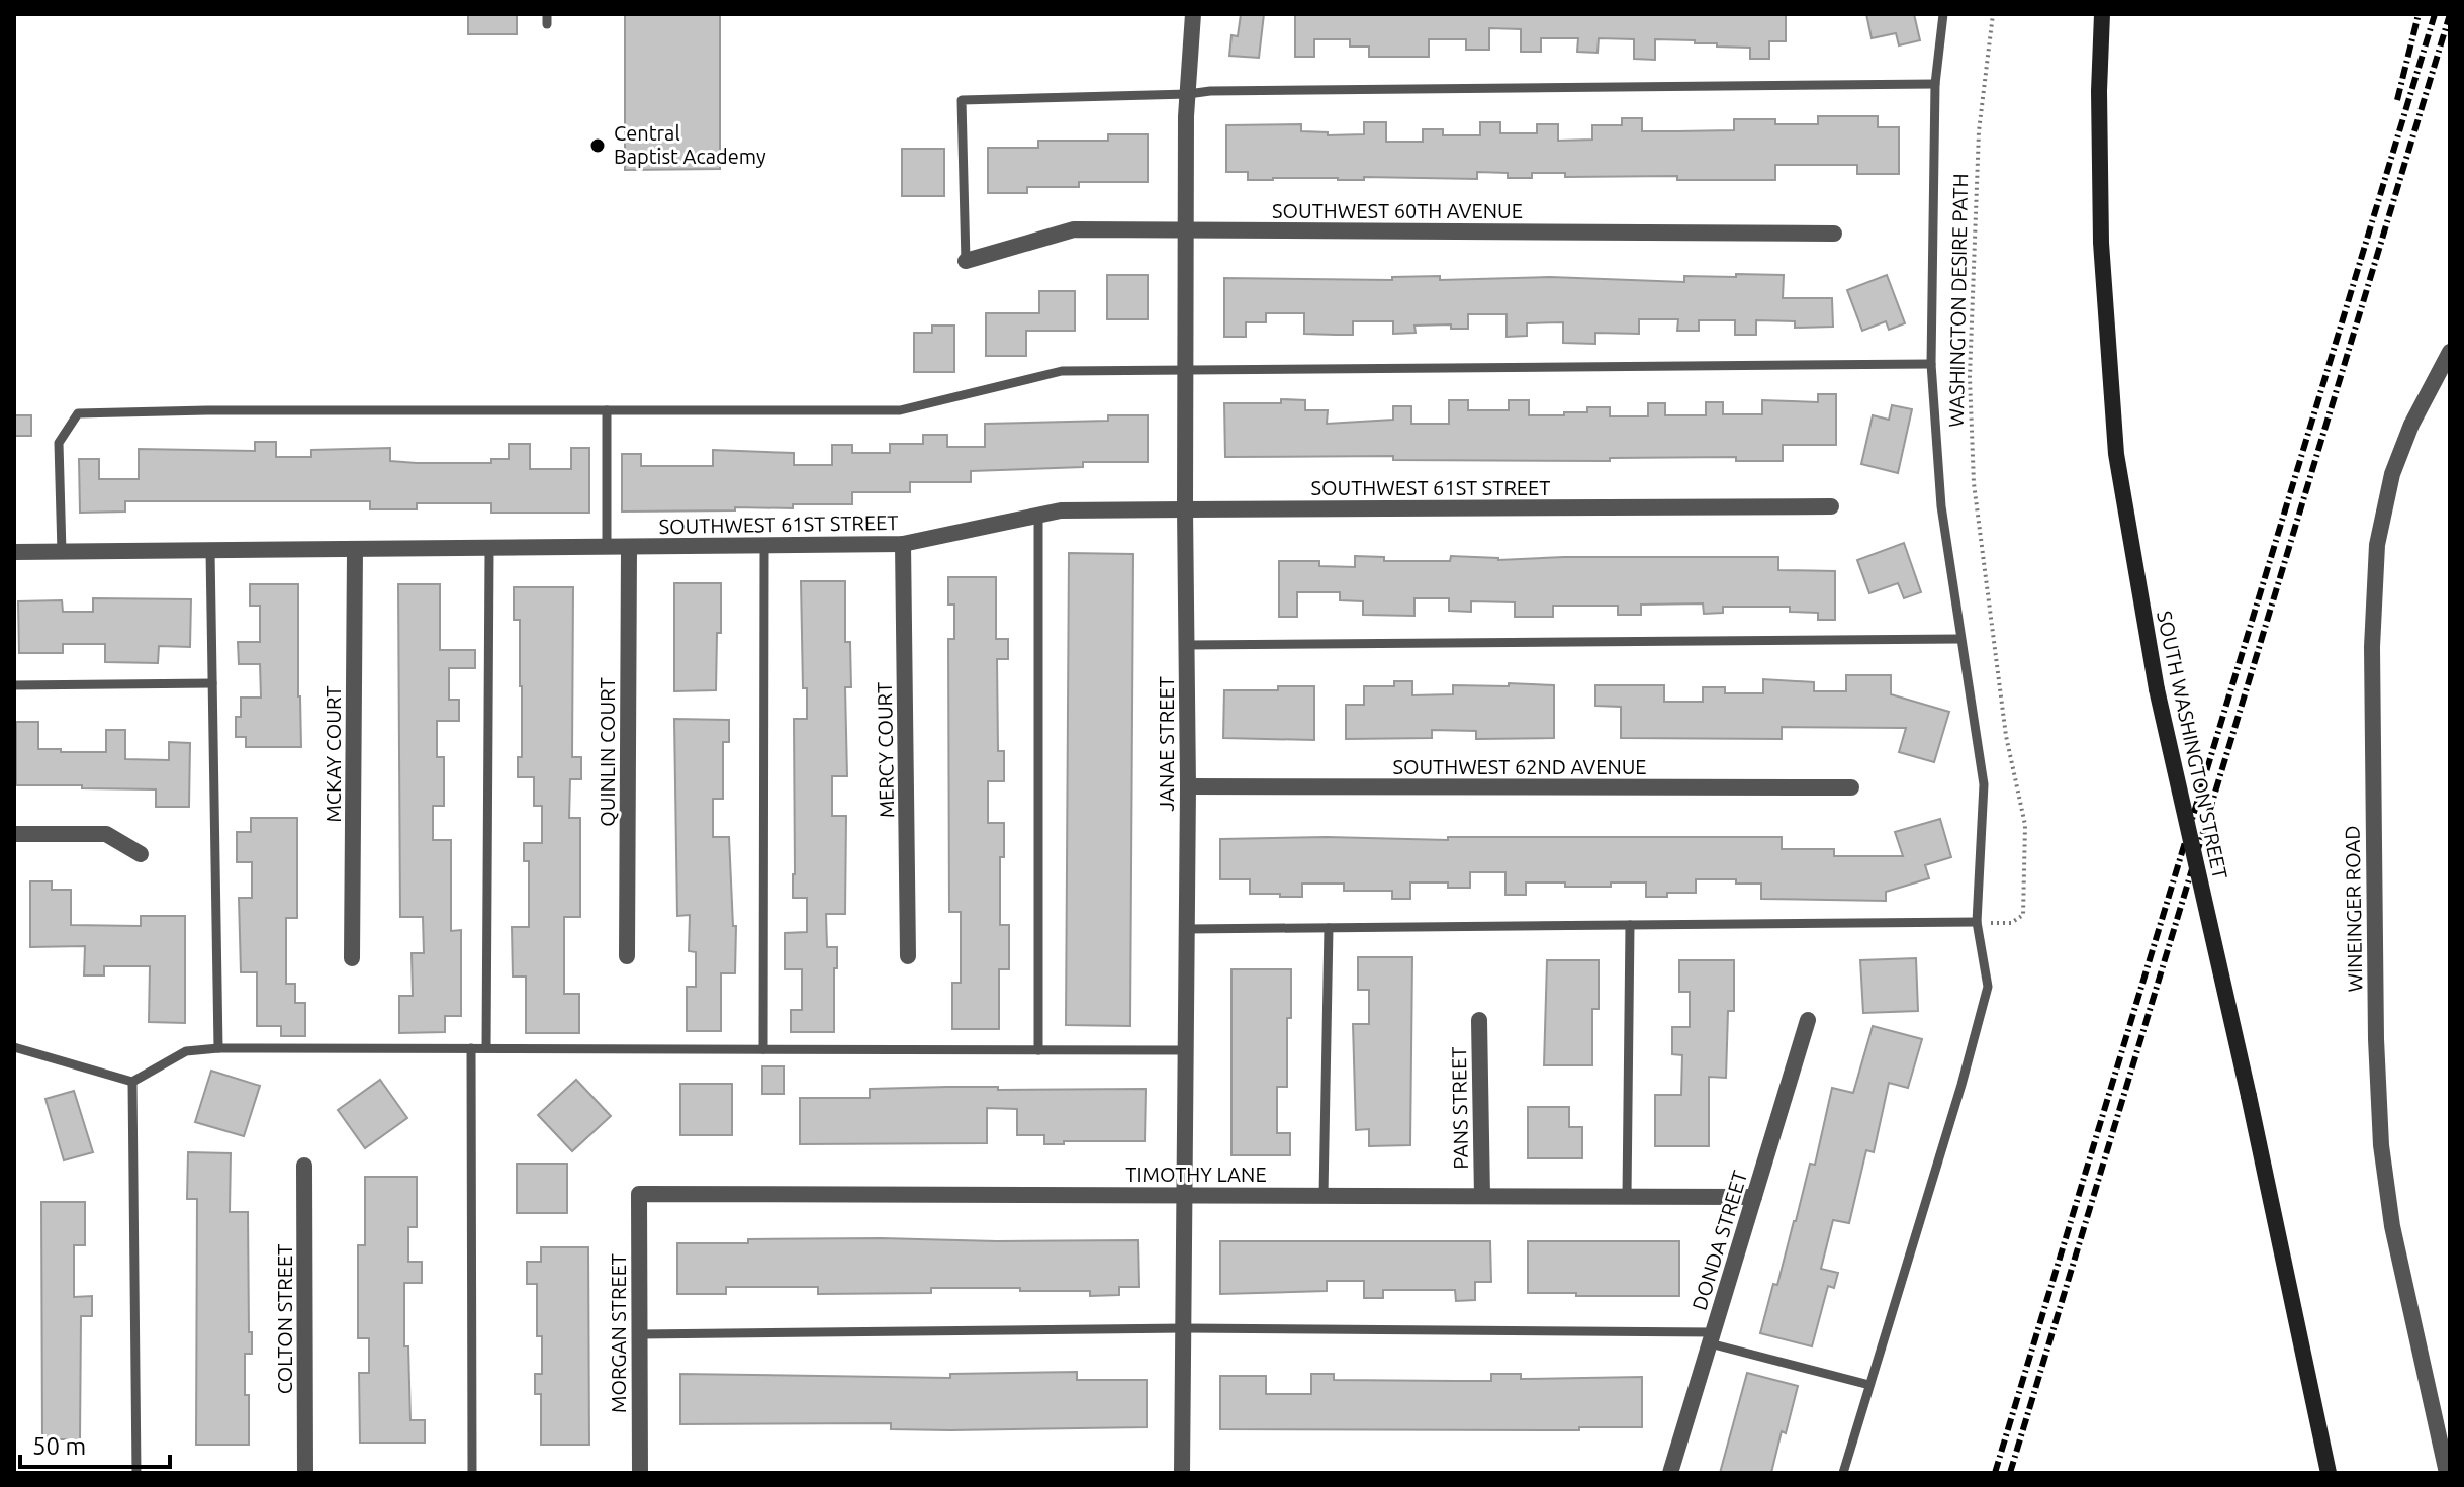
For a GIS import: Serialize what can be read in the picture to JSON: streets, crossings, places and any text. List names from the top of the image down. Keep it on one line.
{"streets":{"main road":["SOUTH WASHINGTON STREET"],"street":["SOUTHWEST 60TH AVENUE","SOUTHWEST 61ST STREET","JANAE STREET","MERCY COURT","QUINLIN COURT","MCKAY COURT","SOUTHWEST 62ND AVENUE","WINEINGER ROAD","PANS STREET","TIMOTHY LANE","DONDA STREET","COLTON STREET","MORGAN STREET"],"path":["WASHINGTON DESIRE PATH"]},"crossings":[["SOUTHWEST 60TH AVENUE","JANAE STREET"],["SOUTHWEST 61ST STREET","JANAE STREET"],["SOUTHWEST 61ST STREET","MERCY COURT"],["SOUTHWEST 61ST STREET","QUINLIN COURT"],["SOUTHWEST 61ST STREET","MCKAY COURT"],["JANAE STREET","SOUTHWEST 62ND AVENUE"],["JANAE STREET","TIMOTHY LANE"],["PANS STREET","TIMOTHY LANE"],["TIMOTHY LANE","DONDA STREET"],["TIMOTHY LANE","MORGAN STREET"]],"places":["Central Baptist Academy"],"scale_bar":"50 m"}
